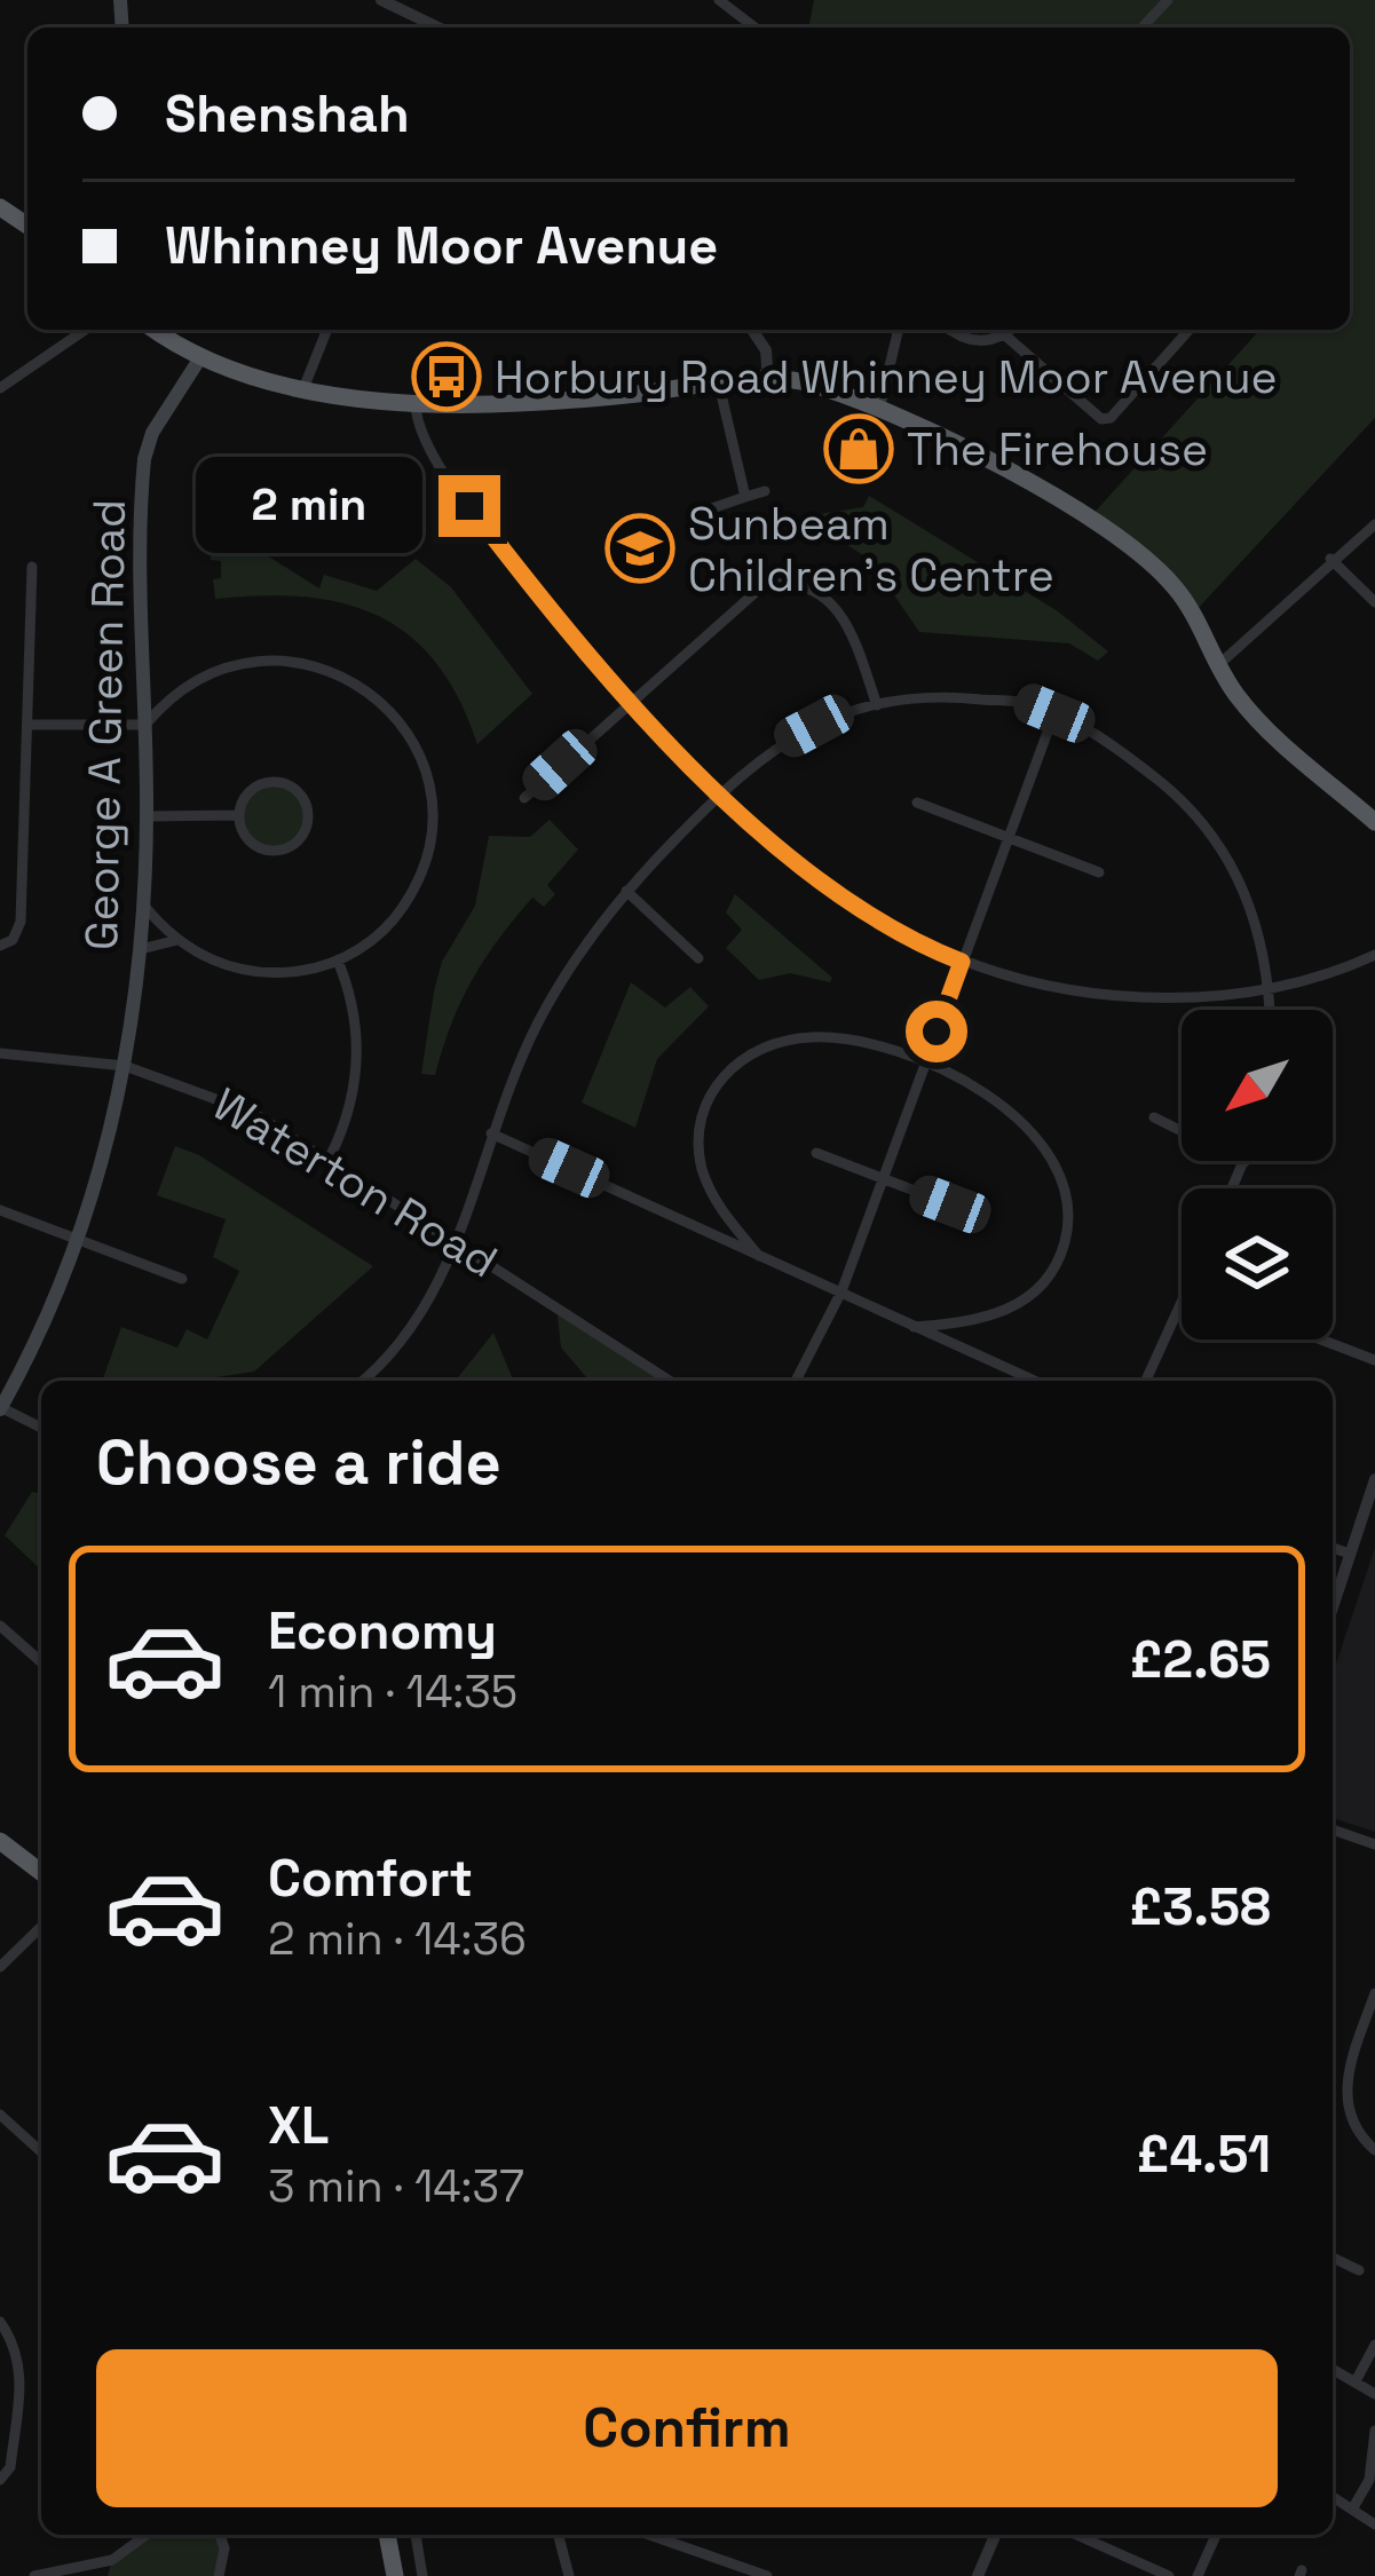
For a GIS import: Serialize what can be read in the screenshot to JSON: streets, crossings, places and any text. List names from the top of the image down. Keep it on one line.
{"streets":{"main road":["George A Green Road"],"street":["Waterton Road"]},"crossings":[["George A Green Road","Waterton Road"]],"places":{"bus stop":["Horbury Road Whinney Moor Avenue"],"shop":["The Firehouse"],"school or university":["Sunbeam Children's Centre"]},"north":"bottom left","page":{"banner":["Shenshah","Whinney Moor Avenue"],"bubble":"2 min","heading":"Choose a ride","list":[{"name":"Economy","note":"1 min · 14:35","value":"£2.65"},{"name":"Comfort","note":"2 min · 14:36","value":"£3.58"},{"name":"XL","note":"3 min · 14:37","value":"£4.51"}],"buttons":"Confirm"}}
